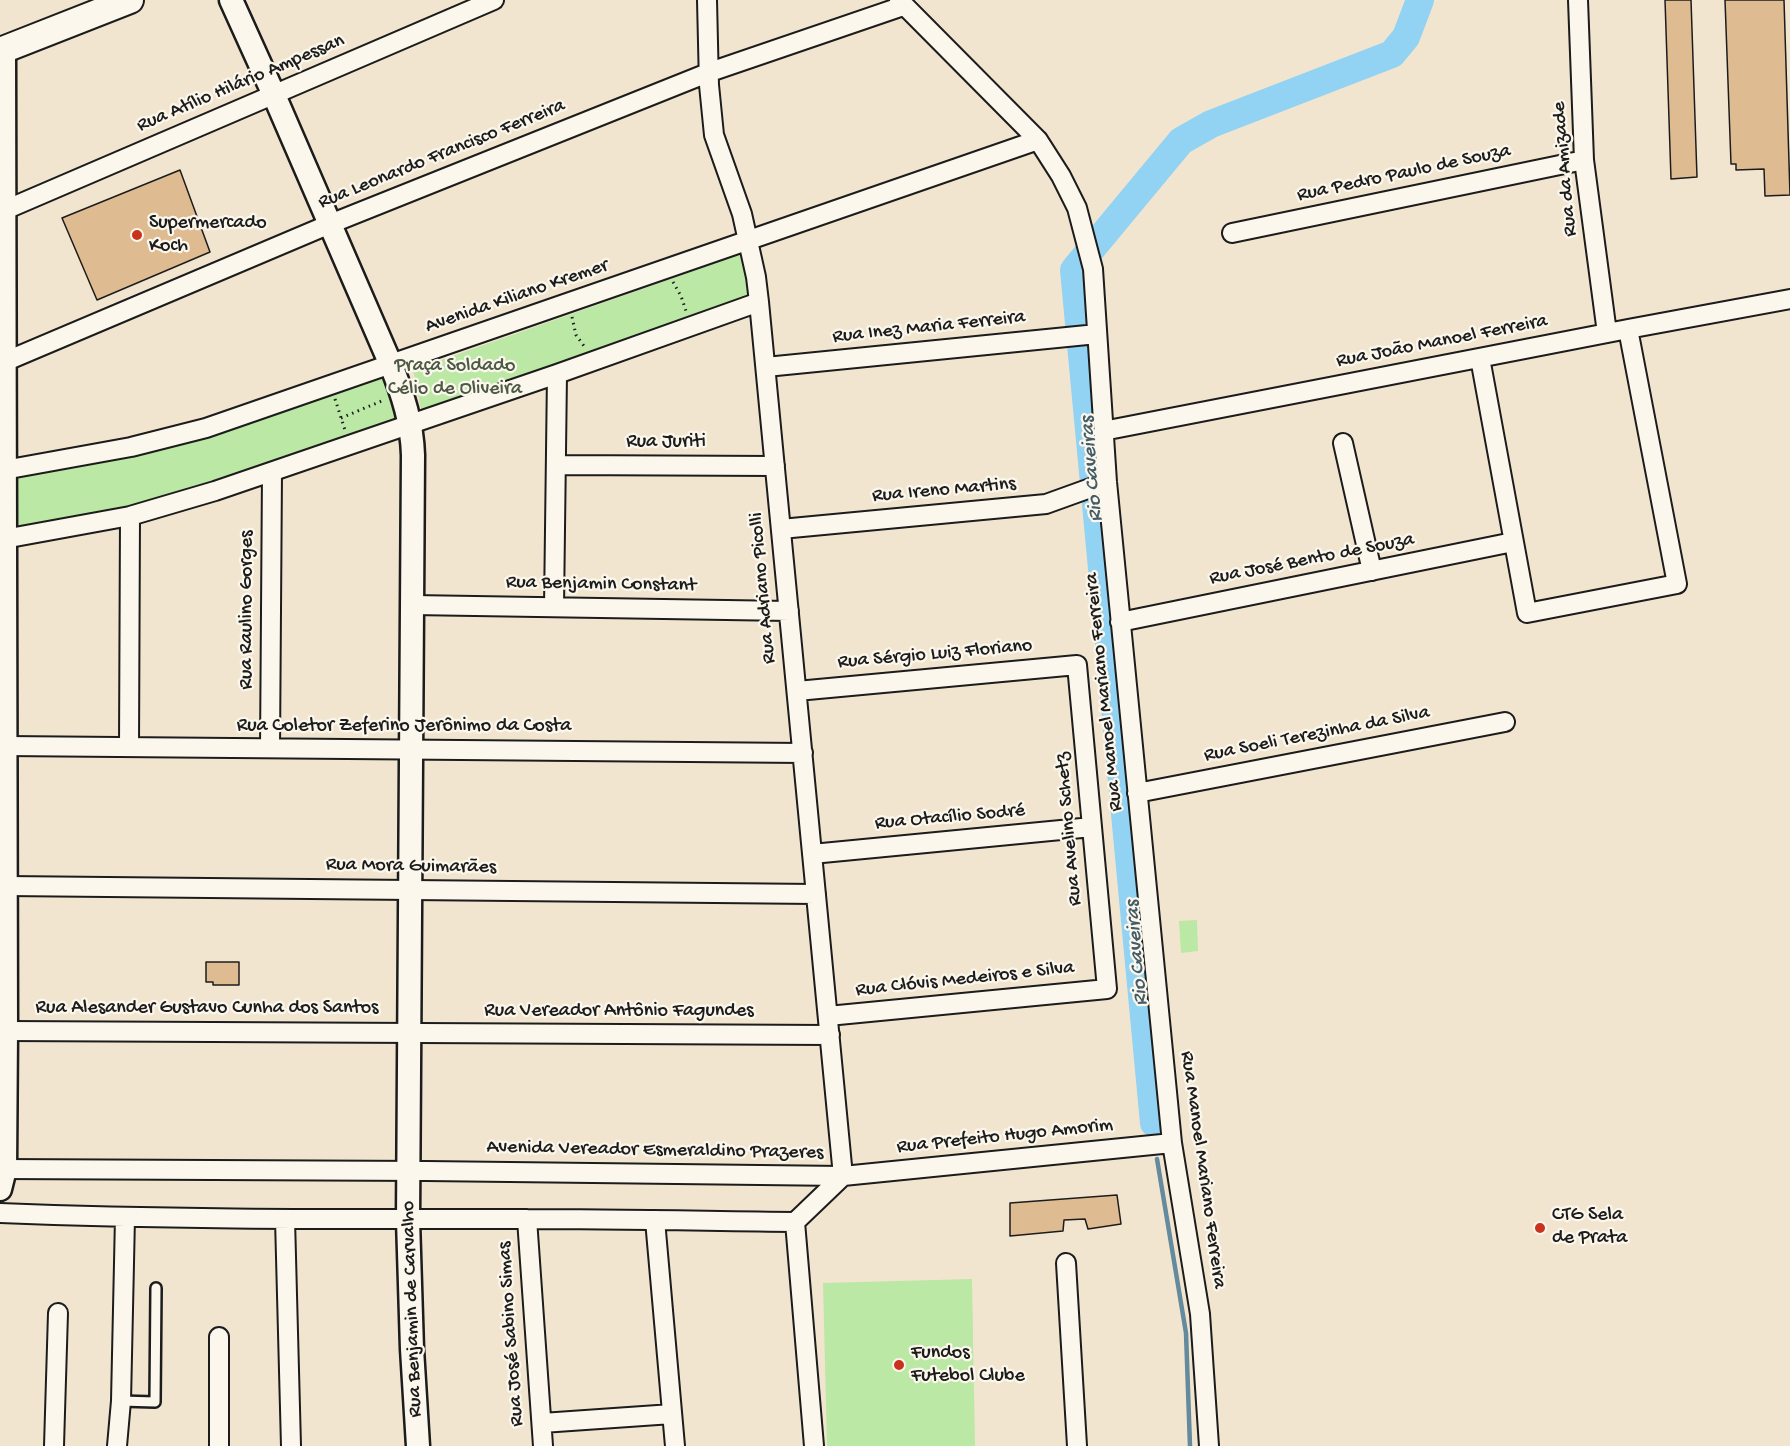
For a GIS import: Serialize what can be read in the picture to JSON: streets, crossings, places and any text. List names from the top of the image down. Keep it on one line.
{"streets":{"street":["Rua Atílio Hilário Ampessan","Rua Leonardo Francisco Ferreira","Rua da Amizade","Rua Pedro Paulo de Souza","Avenida Kiliano Kremer","Rua Inez Maria Ferreira","Rua João Manoel Ferreira","Rua Juriti","Rua Ireno Martins","Rua José Bento de Souza","Rua Benjamin Constant","Rua Adriano Picolli","Rua Raulino Gorges","Rua Sérgio Luiz Floriano","Rua Manoel Mariano Ferreira","Rua Coletor Zeferino Jerônimo da Costa","Rua Soeli Terezinha da Silva","Rua Otacílio Sodré","Rua Avelino Schetz","Rua Mora Guimarães","Rua Clóvis Medeiros e Silva","Rua Alesander Gustavo Cunha dos Santos","Rua Vereador Antônio Fagundes","Rua Prefeito Hugo Amorim","Avenida Vereador Esmeraldino Prazeres","Rua Benjamin de Carvalho","Rua José Sabino Simas"]},"crossings":[["Rua Atílio Hilário Ampessan","Rua Benjamin de Carvalho"],["Rua Leonardo Francisco Ferreira","Rua Adriano Picolli"],["Rua Leonardo Francisco Ferreira","Rua Manoel Mariano Ferreira"],["Rua Leonardo Francisco Ferreira","Rua Benjamin de Carvalho"],["Rua da Amizade","Rua Pedro Paulo de Souza"],["Rua da Amizade","Rua João Manoel Ferreira"],["Avenida Kiliano Kremer","Rua Adriano Picolli"],["Avenida Kiliano Kremer","Rua Manoel Mariano Ferreira"],["Avenida Kiliano Kremer","Rua Benjamin de Carvalho"],["Rua Inez Maria Ferreira","Rua Adriano Picolli"],["Rua Inez Maria Ferreira","Rua Manoel Mariano Ferreira"],["Rua João Manoel Ferreira","Rua Manoel Mariano Ferreira"],["Rua Juriti","Rua Adriano Picolli"],["Rua Ireno Martins","Rua Adriano Picolli"],["Rua Ireno Martins","Rua Manoel Mariano Ferreira"],["Rua José Bento de Souza","Rua Manoel Mariano Ferreira"],["Rua Benjamin Constant","Rua Adriano Picolli"],["Rua Benjamin Constant","Rua Benjamin de Carvalho"],["Rua Adriano Picolli","Rua Sérgio Luiz Floriano"],["Rua Adriano Picolli","Rua Coletor Zeferino Jerônimo da Costa"],["Rua Adriano Picolli","Rua Otacílio Sodré"],["Rua Adriano Picolli","Rua Mora Guimarães"],["Rua Adriano Picolli","Rua Clóvis Medeiros e Silva"],["Rua Adriano Picolli","Rua Vereador Antônio Fagundes"],["Rua Adriano Picolli","Rua Prefeito Hugo Amorim"],["Rua Adriano Picolli","Avenida Vereador Esmeraldino Prazeres"],["Rua Raulino Gorges","Rua Coletor Zeferino Jerônimo da Costa"],["Rua Sérgio Luiz Floriano","Rua Avelino Schetz"],["Rua Manoel Mariano Ferreira","Rua Soeli Terezinha da Silva"],["Rua Manoel Mariano Ferreira","Rua Prefeito Hugo Amorim"],["Rua Coletor Zeferino Jerônimo da Costa","Rua Benjamin de Carvalho"],["Rua Otacílio Sodré","Rua Avelino Schetz"],["Rua Avelino Schetz","Rua Clóvis Medeiros e Silva"],["Rua Mora Guimarães","Rua Benjamin de Carvalho"],["Rua Alesander Gustavo Cunha dos Santos","Rua Vereador Antônio Fagundes"],["Rua Alesander Gustavo Cunha dos Santos","Rua Benjamin de Carvalho"],["Rua Vereador Antônio Fagundes","Rua Benjamin de Carvalho"],["Rua Prefeito Hugo Amorim","Avenida Vereador Esmeraldino Prazeres"],["Avenida Vereador Esmeraldino Prazeres","Rua Benjamin de Carvalho"]],"water":["Rio Caveiras"],"parks":["Praça Soldado Célio de Oliveira"],"places":["Supermercado Koch","CTG Sela de Prata","Fundos Futebol Clube"]}
